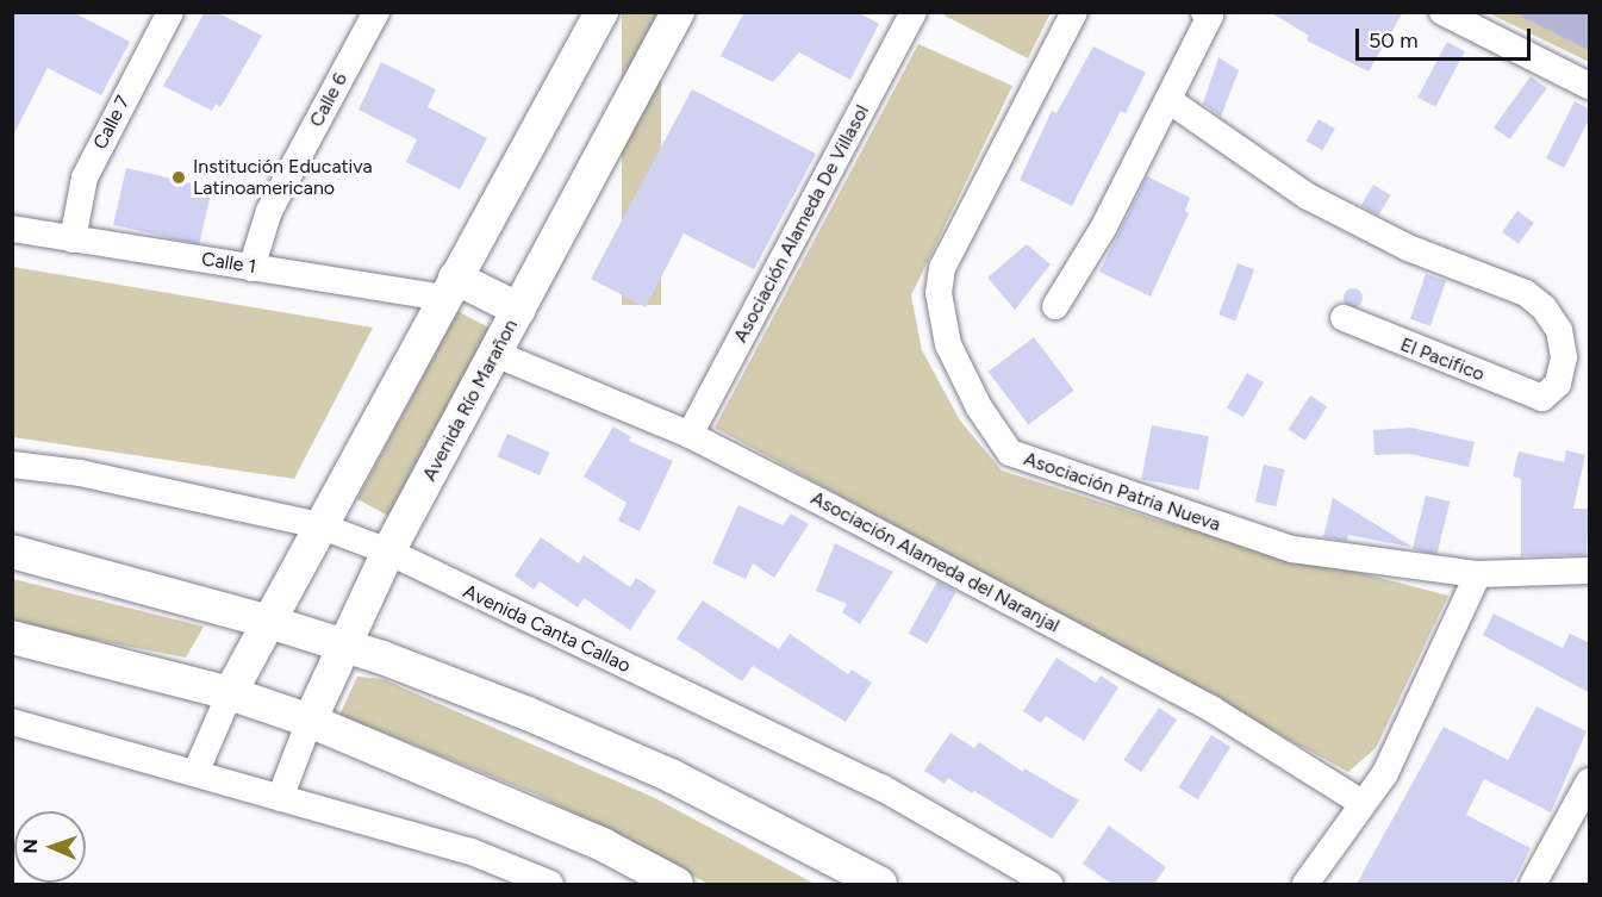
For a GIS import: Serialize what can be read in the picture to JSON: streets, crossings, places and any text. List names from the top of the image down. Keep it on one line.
{"streets":{"main road":["Avenida Río Marañon"],"street":["Calle 6","Calle 7","Asociación Alameda De Villasol","Calle 1","El Pacifico","Asociación Patria Nueva","Asociación Alameda del Naranjal","Avenida Canta Callao"]},"crossings":[["Calle 6","Calle 1"],["Calle 7","Calle 1"],["Asociación Alameda De Villasol","Asociación Alameda del Naranjal"],["Avenida Río Marañon","Asociación Alameda del Naranjal"],["Avenida Río Marañon","Avenida Canta Callao"]],"places":["Institución Educativa Latinoamericano"],"scale_bar":"50 m","north":"left"}
